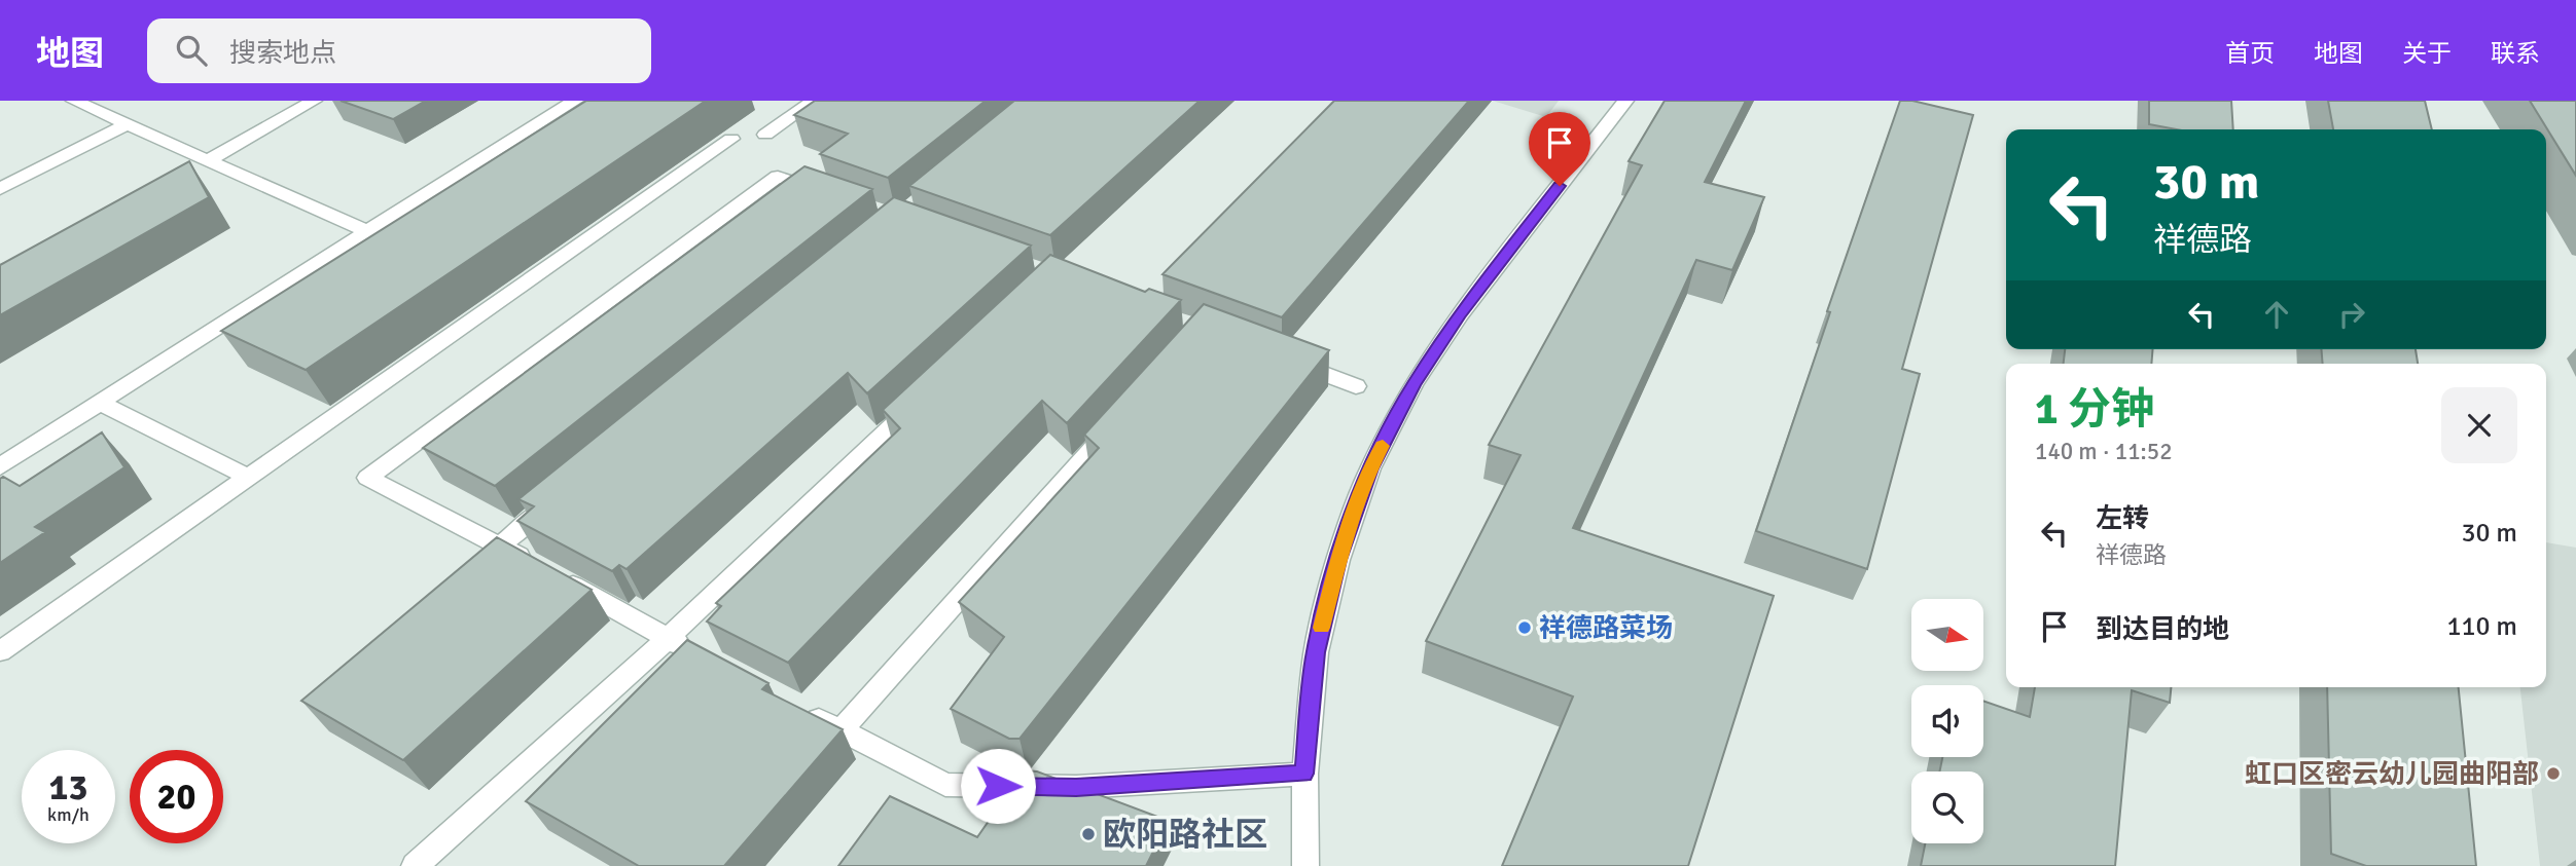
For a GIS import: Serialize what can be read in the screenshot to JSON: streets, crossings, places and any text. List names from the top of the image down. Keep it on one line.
{"places":["祥德路菜场","虹口区密云幼儿园曲阳部","欧阳路社区"],"north":"right","page":{"header":"地图","search":"搜索地点","nav":["首页","地图","关于","联系"],"turn":["30 m","祥德路"],"heading":["1 分钟","140 m · 11:52"],"list":[{"name":"左转","note":"祥德路","value":"30 m"},{"name":"到达目的地","value":"110 m"}],"speed":"13 km/h","limit":"20"}}
